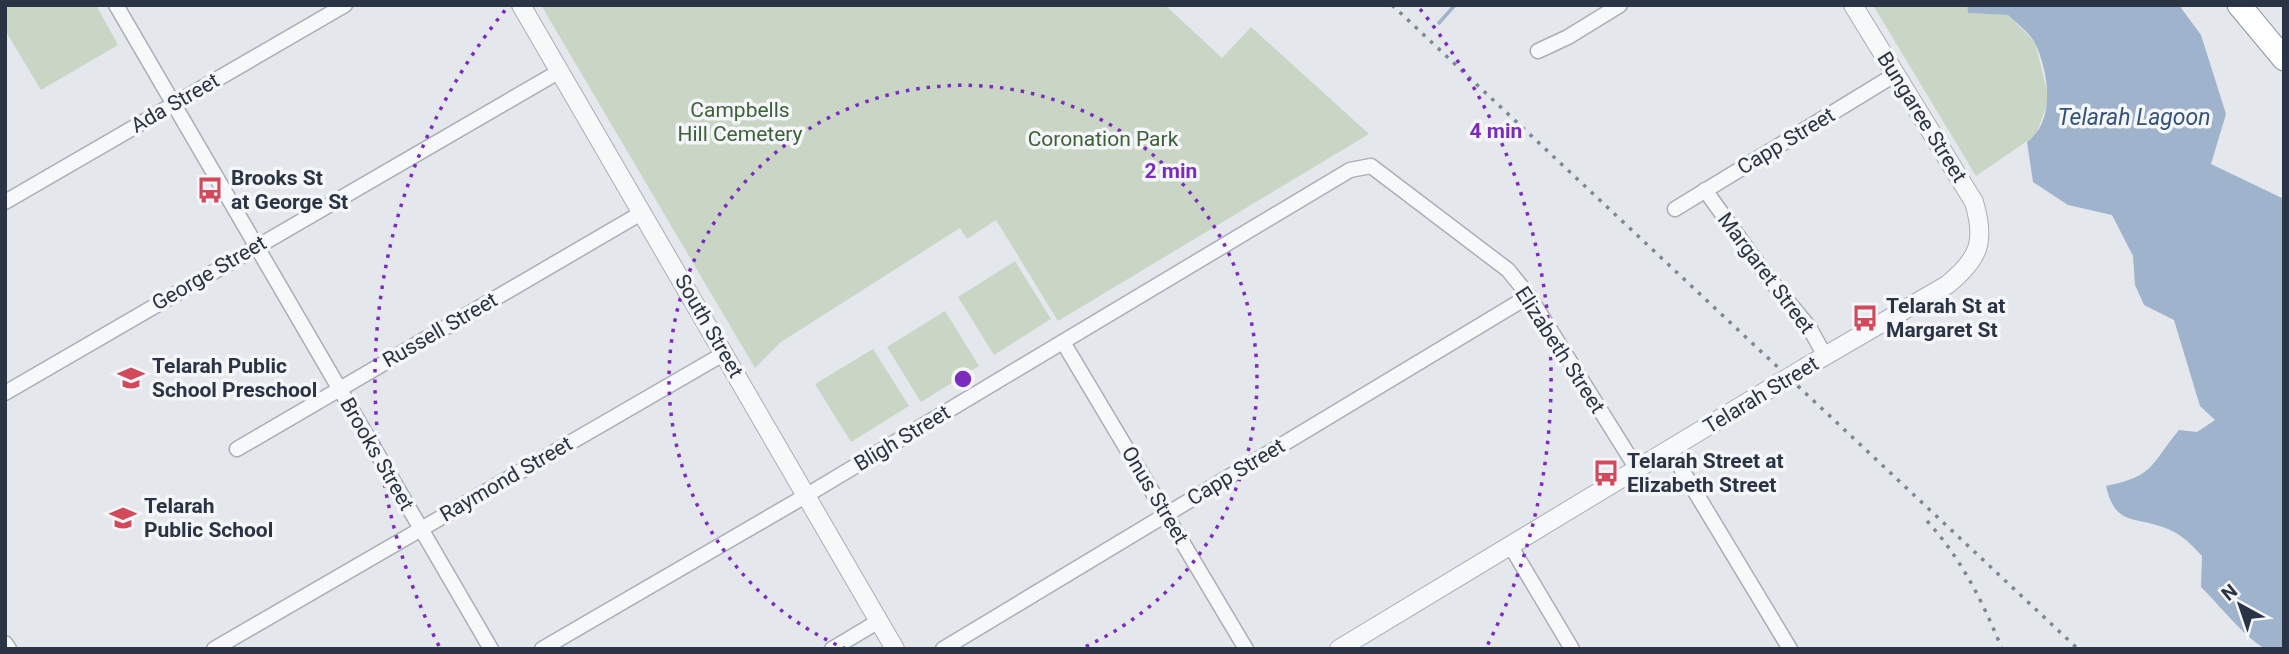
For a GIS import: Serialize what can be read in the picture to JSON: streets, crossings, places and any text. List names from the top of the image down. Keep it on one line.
{"streets":{"street":["Ada Street","Bungaree Street","Capp Street","George Street","Margaret Street","South Street","Russell Street","Elizabeth Street","Telarah Street","Bligh Street","Brooks Street","Raymond Street","Onus Street"]},"crossings":[["Ada Street","Brooks Street"],["Bungaree Street","Capp Street"],["Bungaree Street","Telarah Street"],["Capp Street","Margaret Street"],["Capp Street","Elizabeth Street"],["Capp Street","Onus Street"],["George Street","South Street"],["George Street","Brooks Street"],["Margaret Street","Telarah Street"],["South Street","Russell Street"],["South Street","Bligh Street"],["South Street","Raymond Street"],["Russell Street","Brooks Street"],["Elizabeth Street","Telarah Street"],["Elizabeth Street","Bligh Street"],["Bligh Street","Onus Street"],["Brooks Street","Raymond Street"]],"water":["Telarah Lagoon"],"parks":["Campbells Hill Cemetery","Coronation Park"],"places":{"bus stop":["Brooks St at George St","Telarah St at Margaret St","Telarah Street at Elizabeth Street"],"school or university":["Telarah Public School Preschool","Telarah Public School"]},"north":"top left","rings":["4 min","2 min"]}
